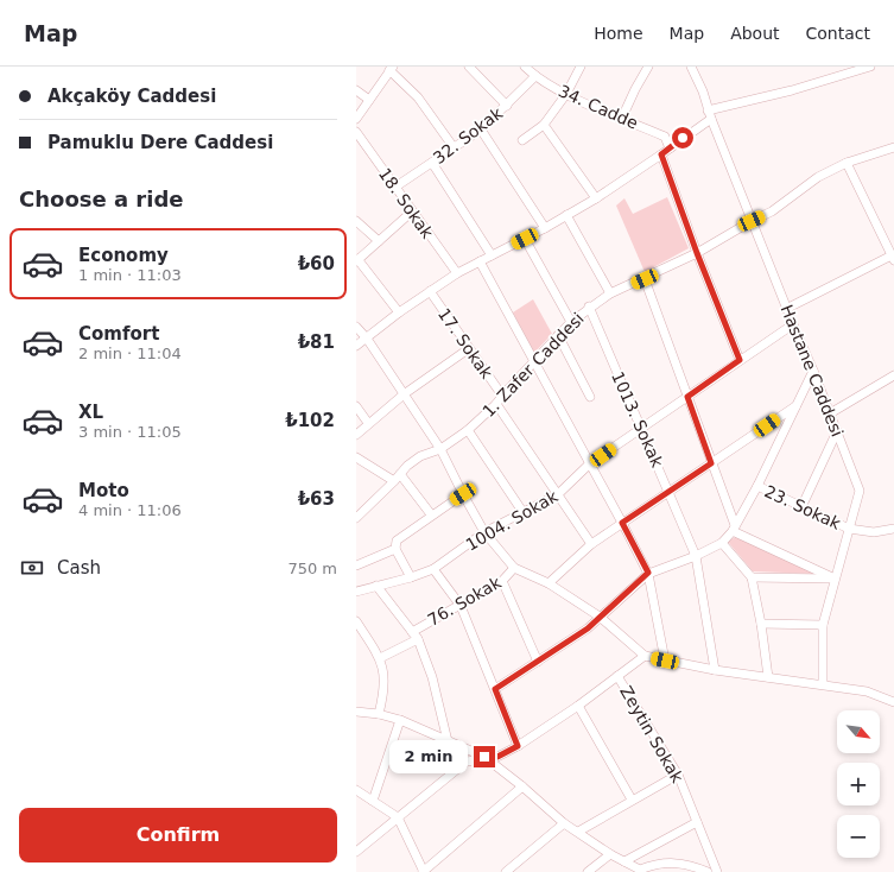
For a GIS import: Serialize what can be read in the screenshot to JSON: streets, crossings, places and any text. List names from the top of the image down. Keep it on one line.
{"streets":{"street":["34. Cadde","32. Sokak","18. Sokak","17. Sokak","1. Zafer Caddesi","Hastane Caddesi","1013. Sokak","23. Sokak","1004. Sokak","76. Sokak","Zeytin Sokak"]},"crossings":[["34. Cadde","32. Sokak"],["32. Sokak","18. Sokak"],["17. Sokak","1. Zafer Caddesi"],["1. Zafer Caddesi","Hastane Caddesi"],["1. Zafer Caddesi","1013. Sokak"],["Hastane Caddesi","23. Sokak"],["Hastane Caddesi","1004. Sokak"],["1013. Sokak","1004. Sokak"]],"north":"bottom right","page":{"header":"Map","nav":["Home","Map","About","Contact"],"banner":["Akçaköy Caddesi","Pamuklu Dere Caddesi"],"heading":"Choose a ride","list":[{"name":"Economy","note":"1 min · 11:03","value":"₺60"},{"name":"Comfort","note":"2 min · 11:04","value":"₺81"},{"name":"XL","note":"3 min · 11:05","value":"₺102"},{"name":"Moto","note":"4 min · 11:06","value":"₺63"}],"pay":["Cash","750 m"],"map_buttons":["+","−"],"bubble":"2 min","buttons":"Confirm"}}
